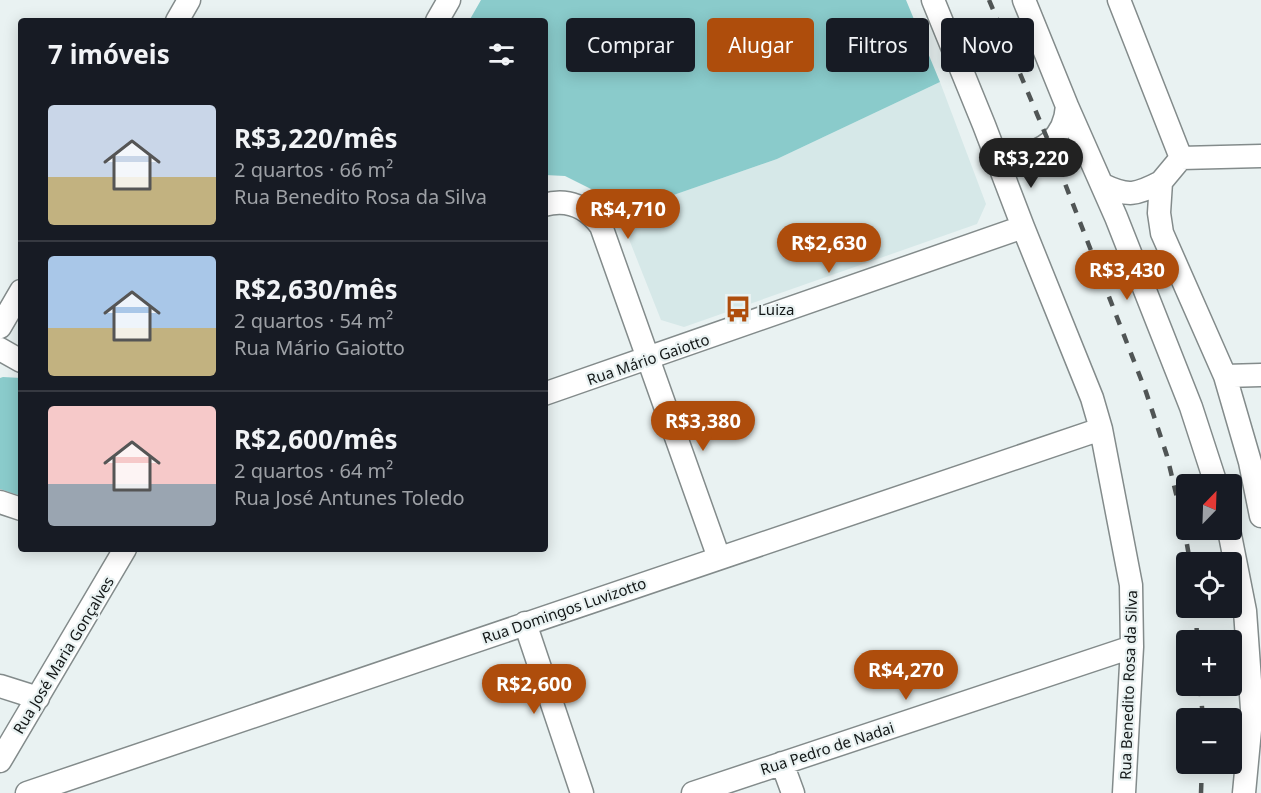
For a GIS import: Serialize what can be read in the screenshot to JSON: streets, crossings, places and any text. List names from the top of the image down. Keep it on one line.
{"streets":{"street":["Rua Mário Gaiotto","Rua Domingos Luvizotto","Rua José Maria Gonçalves","Rua Benedito Rosa da Silva","Rua Pedro de Nadai"]},"crossings":[["Rua Mário Gaiotto","Rua Benedito Rosa da Silva"],["Rua Domingos Luvizotto","Rua Benedito Rosa da Silva"],["Rua Benedito Rosa da Silva","Rua Pedro de Nadai"]],"places":{"bus stop":["Luiza"]},"north":"top right","page":{"chip":["Comprar","Alugar","Filtros","Novo"],"heading":"7 imóveis","list":[{"name":"R$3,220/mês","note":"2 quartos · 66 m² · Rua Benedito Rosa da Silva"},{"name":"R$2,630/mês","note":"2 quartos · 54 m² · Rua Mário Gaiotto"},{"name":"R$2,600/mês","note":"2 quartos · 64 m² · Rua José Antunes Toledo"}],"price":["R$3,220","R$4,710","R$2,630","R$3,430","R$3,380","R$4,270","R$2,600"],"map_buttons":["+","−"]}}
